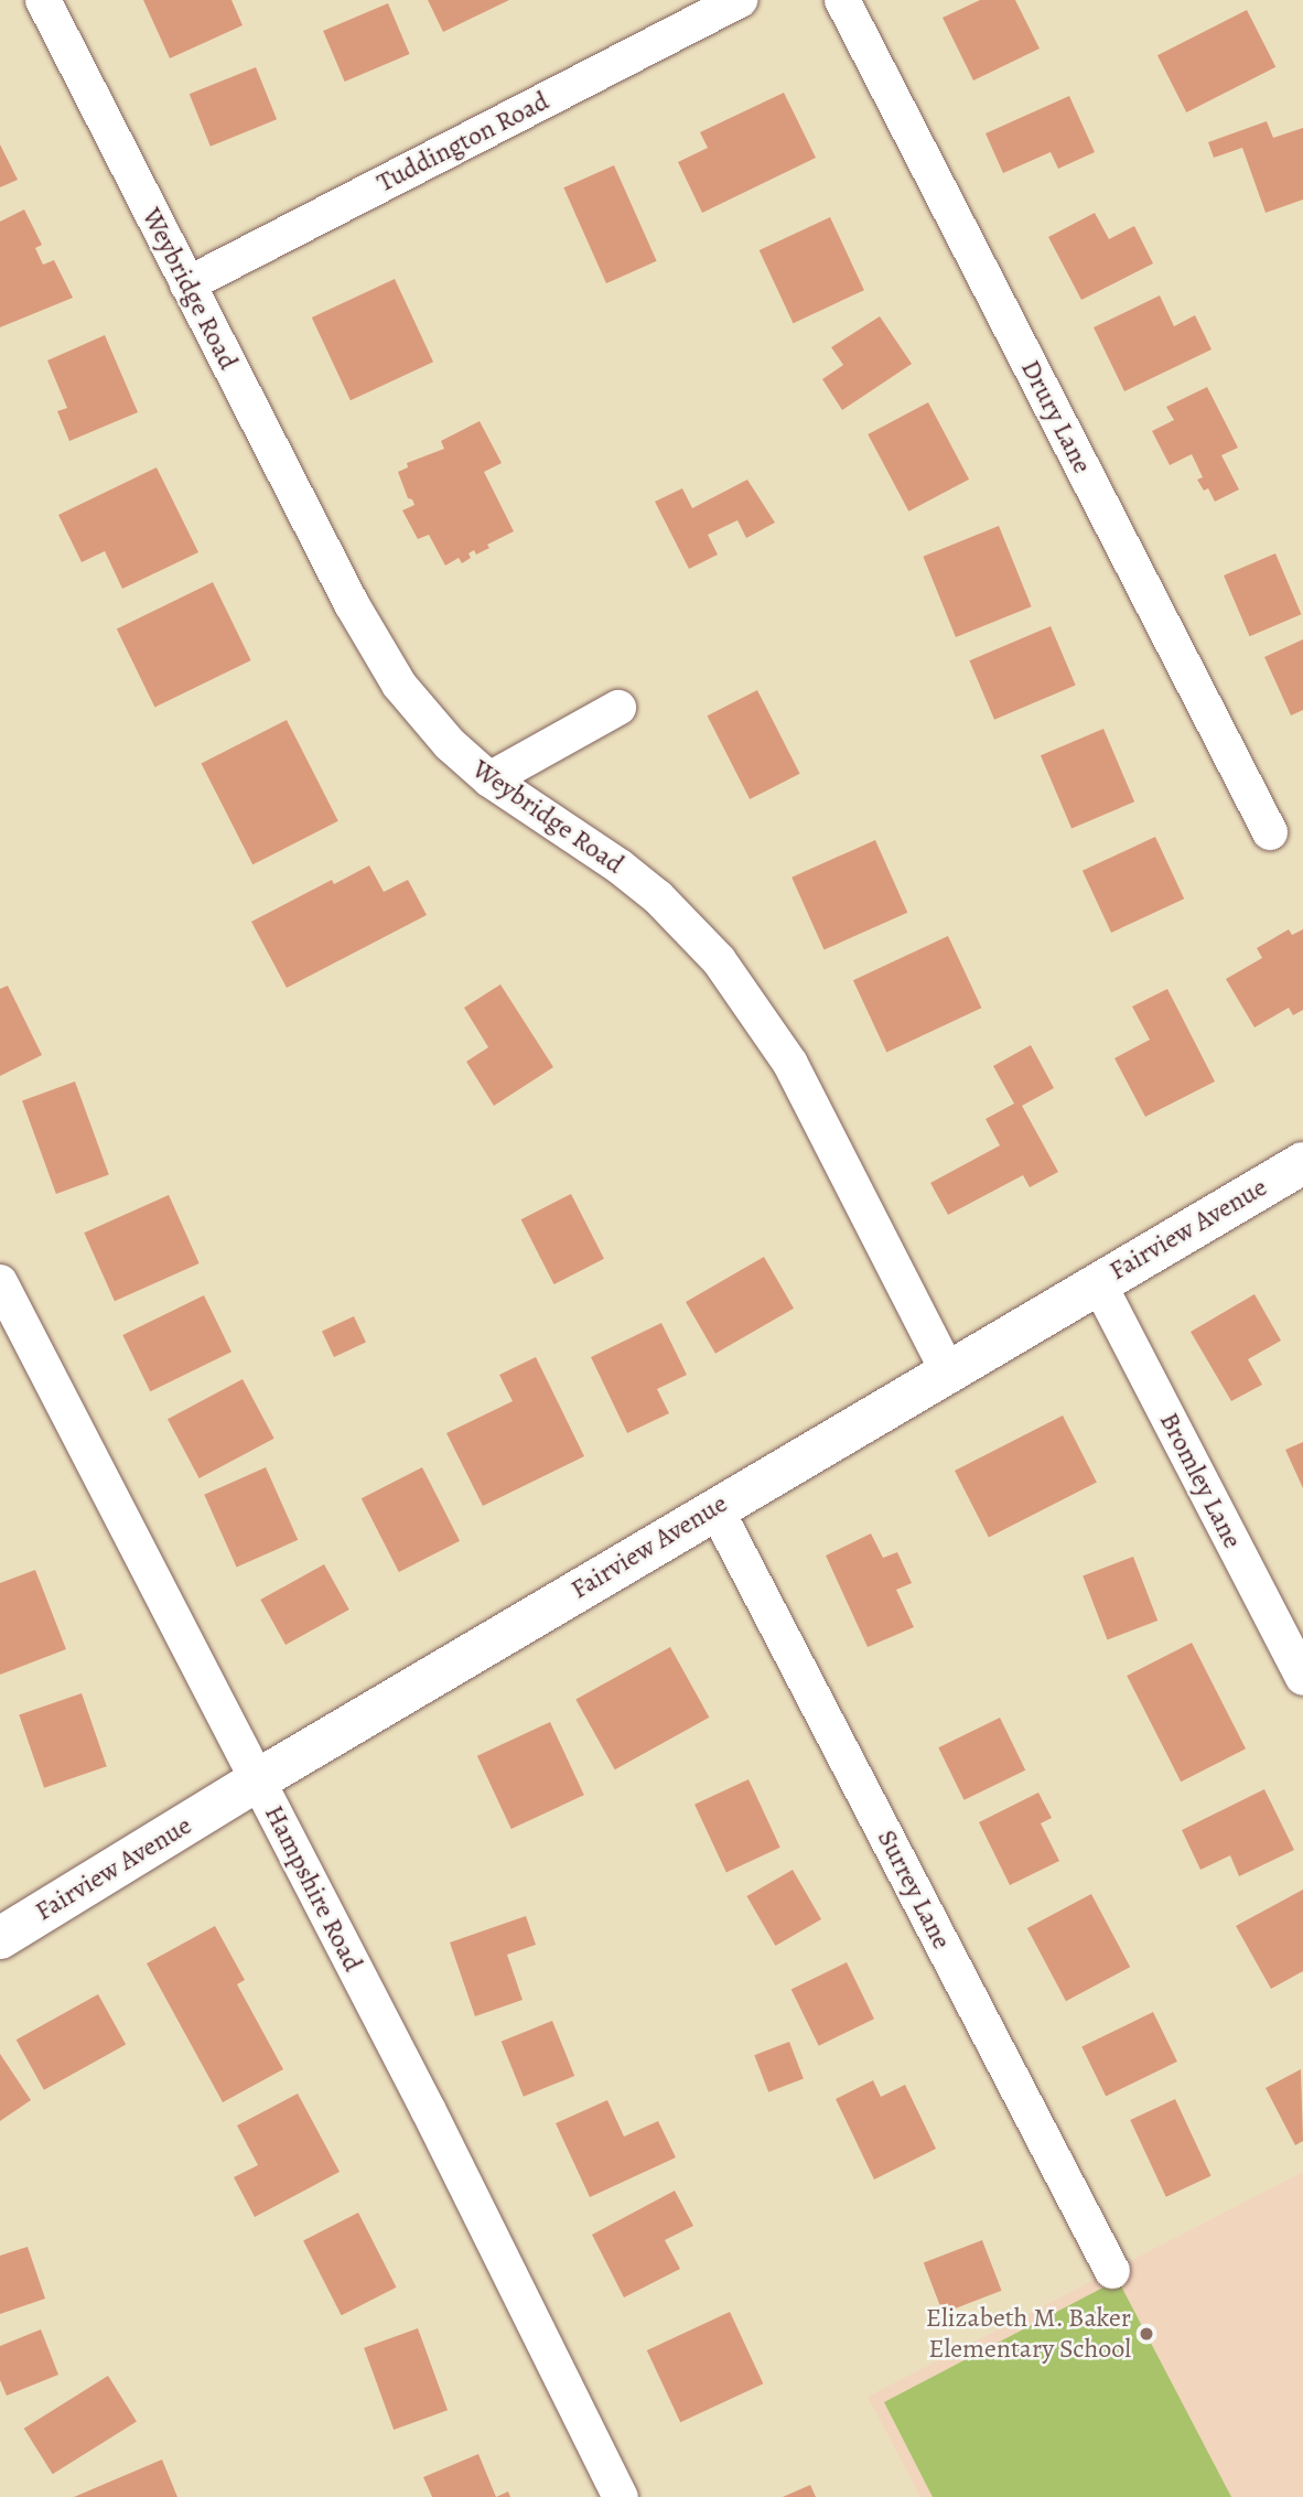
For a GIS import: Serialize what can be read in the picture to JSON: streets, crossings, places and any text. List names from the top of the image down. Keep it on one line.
{"streets":{"street":["Tuddington Road","Weybridge Road","Drury Lane","Fairview Avenue","Bromley Lane","Hampshire Road","Surrey Lane"]},"crossings":[["Tuddington Road","Weybridge Road"],["Weybridge Road","Fairview Avenue"],["Fairview Avenue","Bromley Lane"],["Fairview Avenue","Hampshire Road"],["Fairview Avenue","Surrey Lane"]],"places":["Elizabeth M. Baker Elementary School"]}
